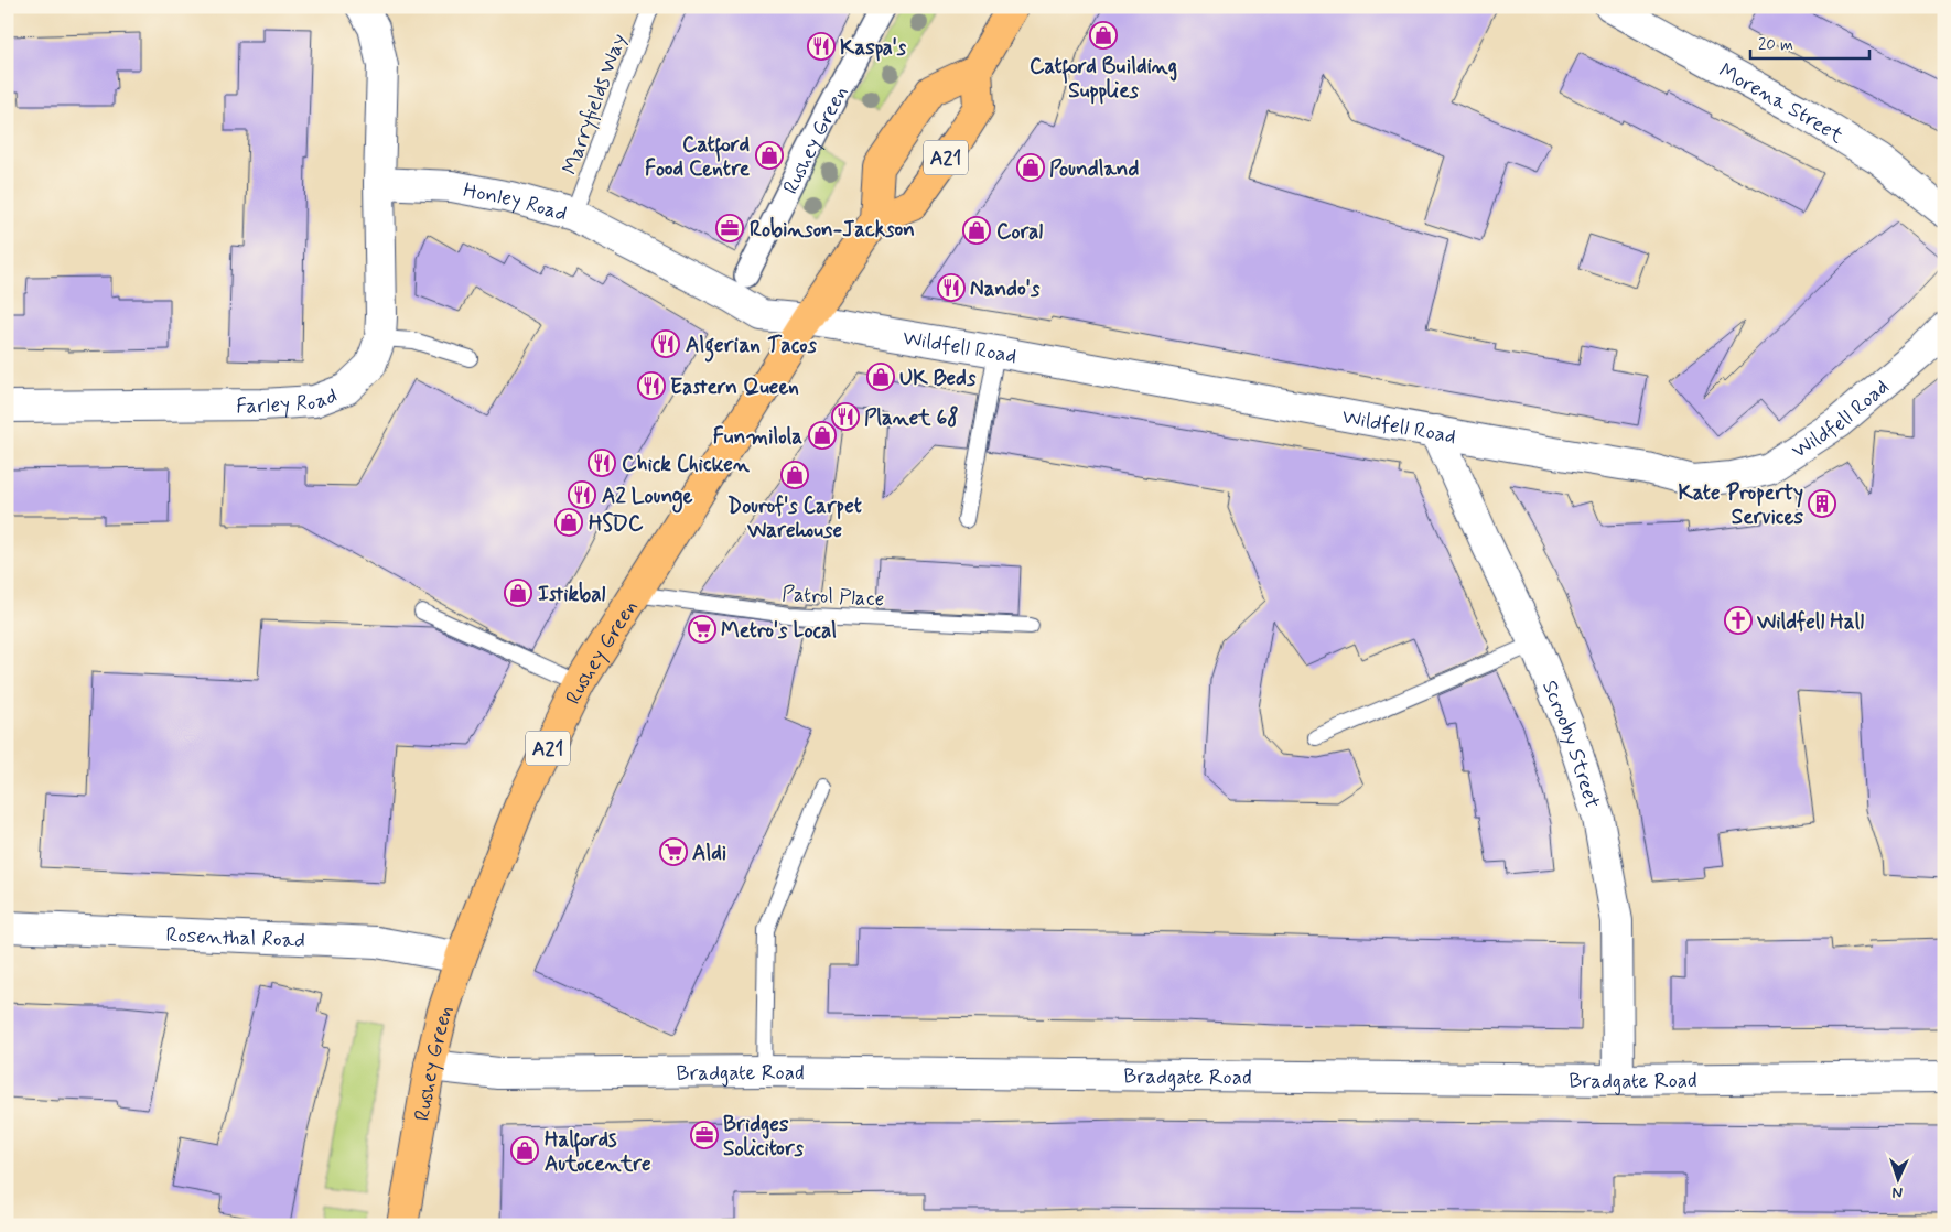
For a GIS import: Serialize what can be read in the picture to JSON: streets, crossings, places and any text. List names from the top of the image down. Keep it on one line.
{"streets":{"highway":["Rushey Green","A21"],"street":["Morena Street","Honley Road","Wildfell Road","Farley Road","Scrooby Street","Rosenthal Road","Bradgate Road"],"lane":["Marryfields Way","Patrol Place"]},"crossings":[["Marryfields Way","Honley Road"],["Rushey Green","A21"],["Rushey Green","Honley Road"],["Rushey Green","Wildfell Road"],["Rushey Green","Patrol Place"],["Rushey Green","Rosenthal Road"],["Rushey Green","Bradgate Road"],["Honley Road","Wildfell Road"],["Honley Road","Farley Road"],["Wildfell Road","Scrooby Street"],["Scrooby Street","Bradgate Road"]],"places":{"shop":["Catford Building Supplies","Catford Food Centre","Poundland","Coral","UK Beds","Funmilola","Dourof's Carpet Warehouse","HSDC","Istikbal","Halfords Autocentre"],"restaurant":["Kaspa's","Nando's","Algerian Tacos","Eastern Queen","Planet 68","Chick Chicken","A2 Lounge"],"office":["Robinson-Jackson","Bridges Solicitors"],"building":["Kate Property Services"],"church":["Wildfell Hall"],"supermarket":["Metro's Local","Aldi"]},"scale_bar":"20 m","north":"bottom"}
